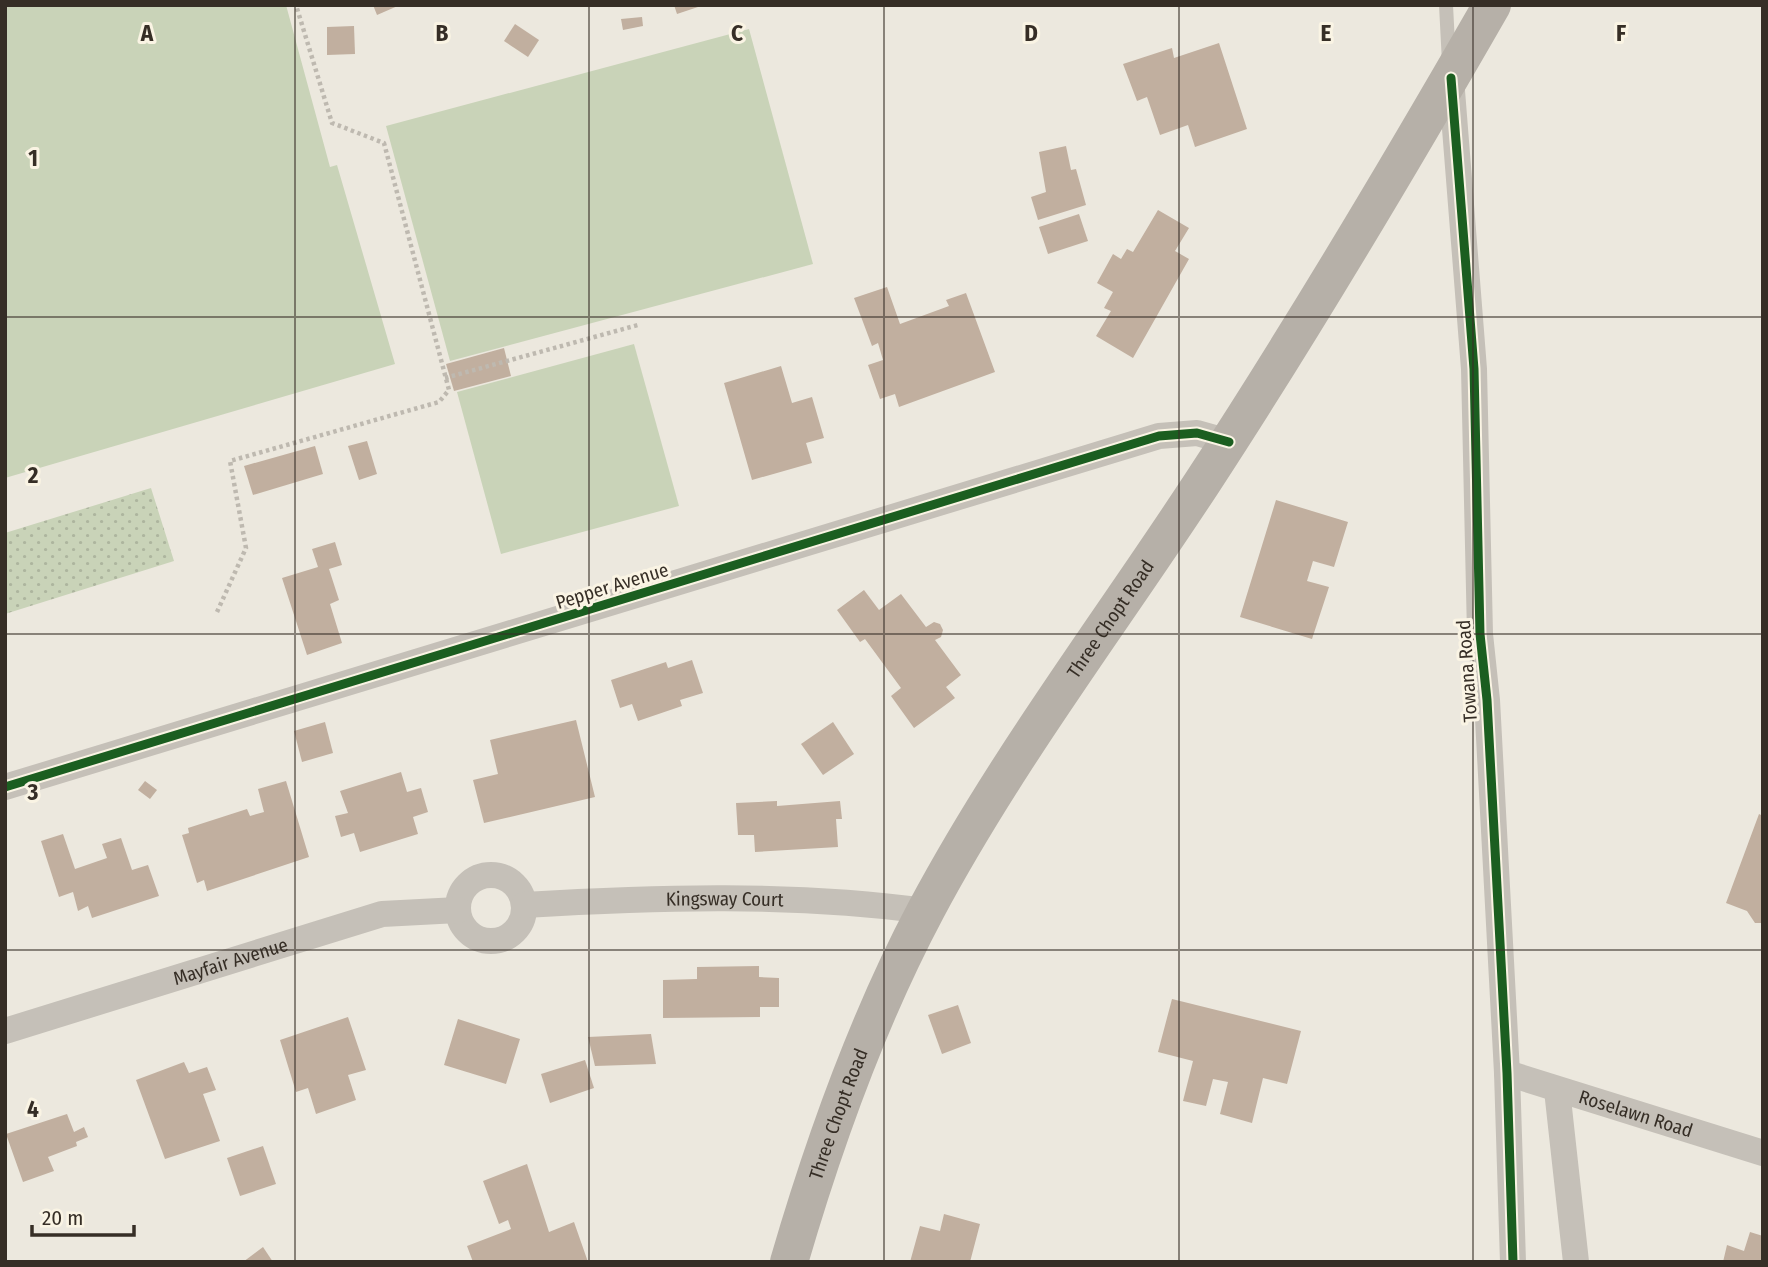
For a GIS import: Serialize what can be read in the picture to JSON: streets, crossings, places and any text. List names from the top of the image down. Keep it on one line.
{"streets":{"main road":["Three Chopt Road"],"street":["Pepper Avenue","Towana Road","Kingsway Court","Mayfair Avenue","Roselawn Road"]},"crossings":[["Pepper Avenue","Three Chopt Road"],["Three Chopt Road","Towana Road"],["Three Chopt Road","Kingsway Court"],["Towana Road","Roselawn Road"],["Kingsway Court","Mayfair Avenue"]],"scale_bar":"20 m","grid":{"columns":["A","B","C","D","E","F"],"rows":["1","2","3","4"]}}
